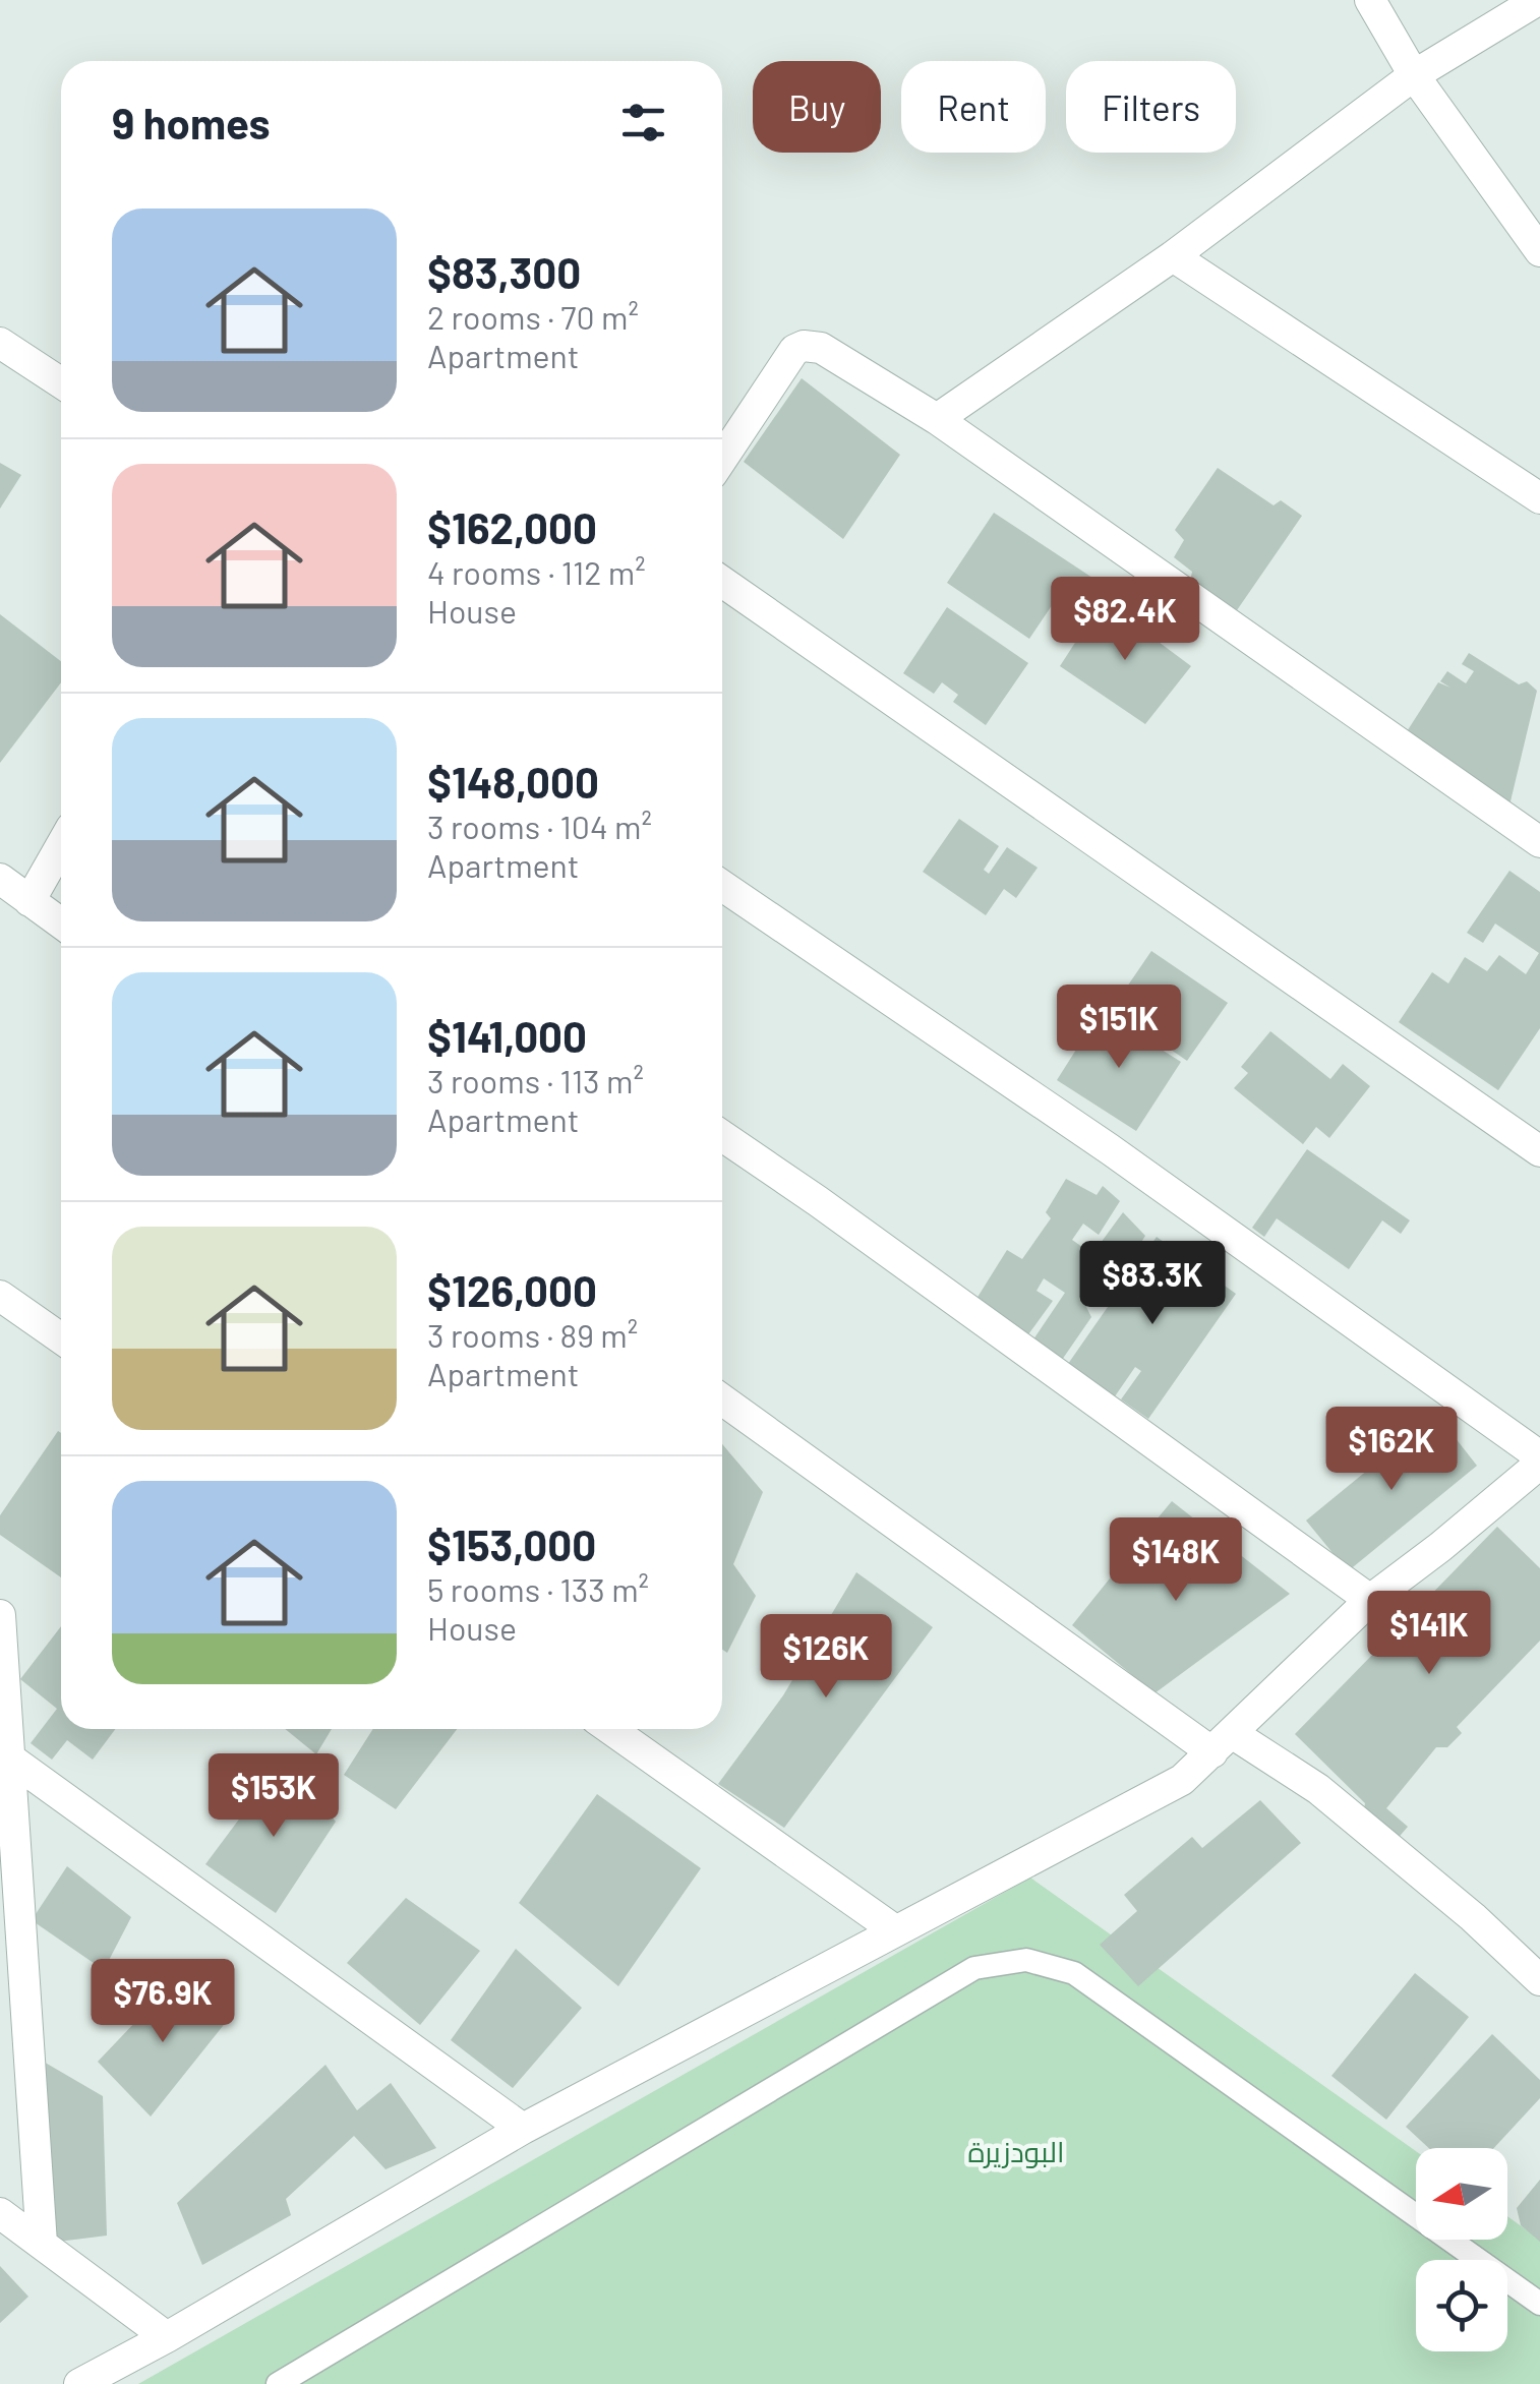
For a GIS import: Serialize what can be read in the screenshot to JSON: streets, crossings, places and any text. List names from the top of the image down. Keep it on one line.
{"parks":["البودزيرة"],"north":"left","page":{"chip":["Buy","Rent","Filters"],"heading":"9 homes","list":[{"name":"$83,300","note":"2 rooms · 70 m² · Apartment"},{"name":"$162,000","note":"4 rooms · 112 m² · House"},{"name":"$148,000","note":"3 rooms · 104 m² · Apartment"},{"name":"$141,000","note":"3 rooms · 113 m² · Apartment"},{"name":"$126,000","note":"3 rooms · 89 m² · Apartment"},{"name":"$153,000","note":"5 rooms · 133 m² · House"}],"price":["$82.4K","$151K","$83.3K","$162K","$148K","$141K","$126K","$153K","$76.9K"]}}
